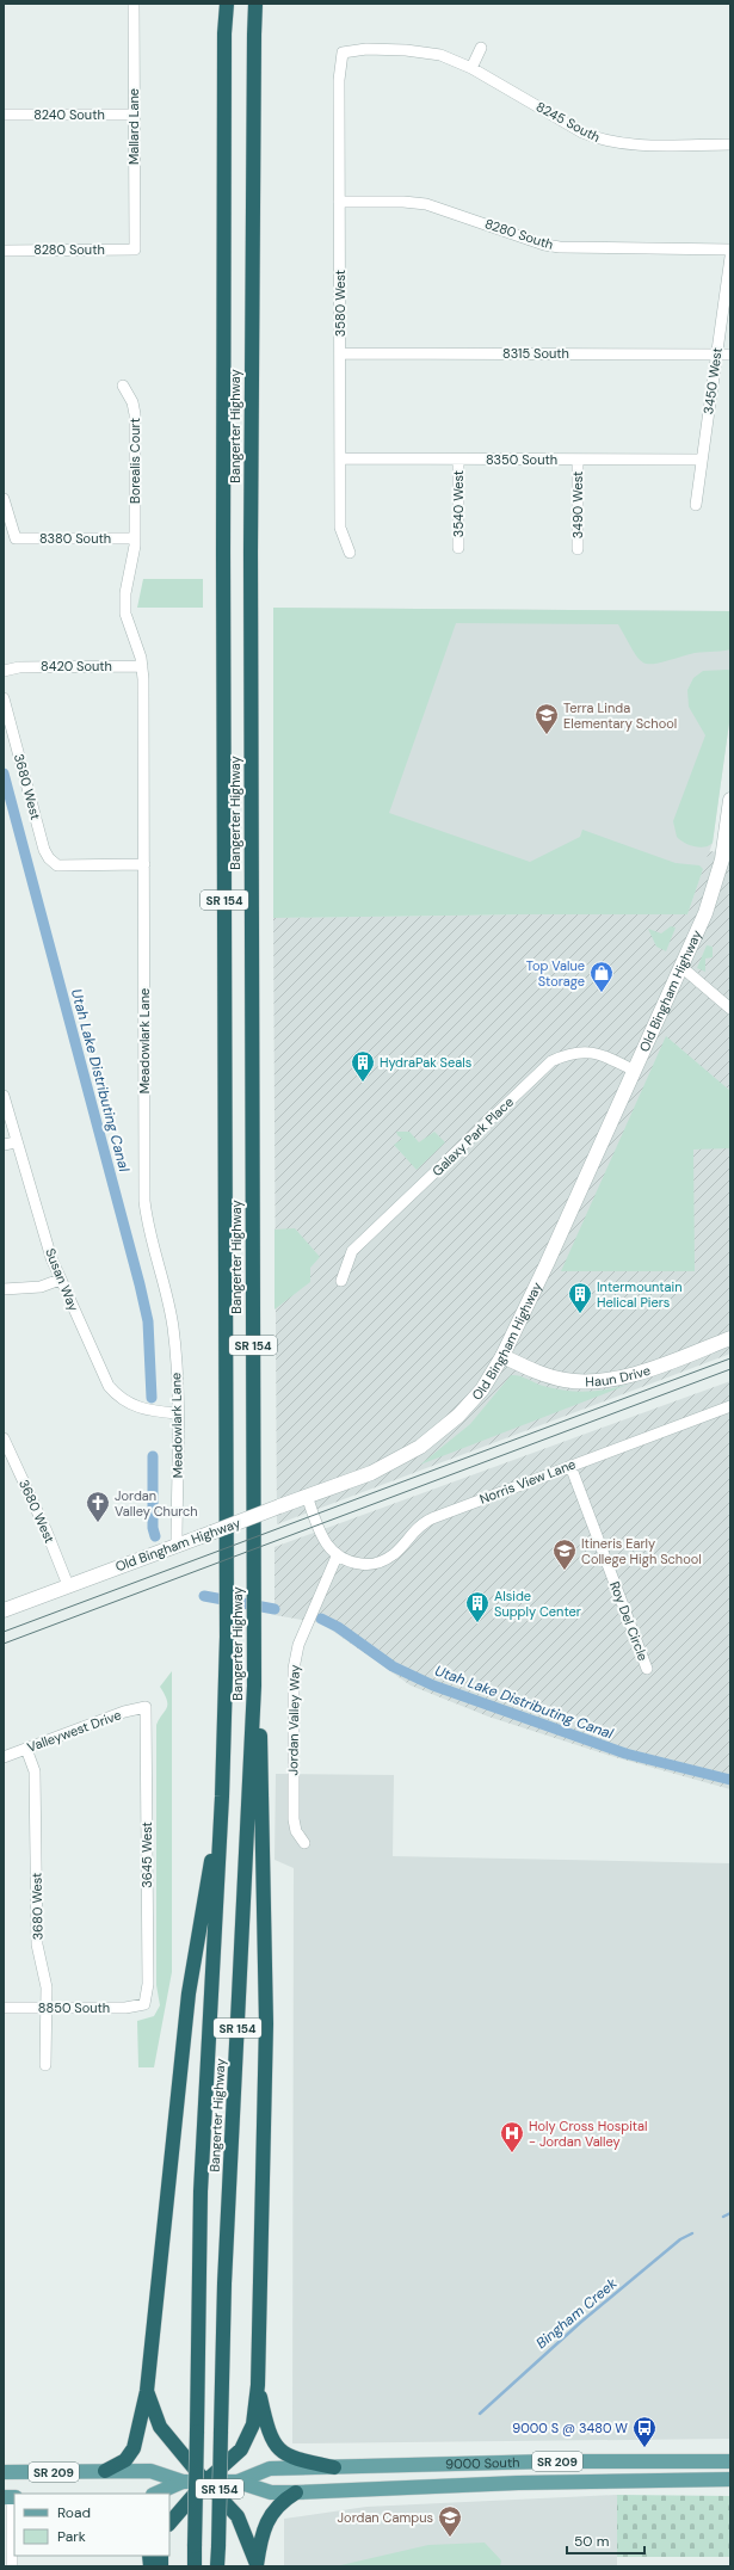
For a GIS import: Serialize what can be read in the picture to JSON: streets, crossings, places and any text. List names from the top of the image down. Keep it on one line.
{"streets":{"highway":["Bangerter Highway","SR 154"],"main road":["SR 209","9000 South"],"street":["8240 South","8245 South","Mallard Lane","8280 South","3580 West","8315 South","3450 West","8350 South","Borealis Court","3540 West","3490 West","8380 South","8420 South","3680 West","Old Bingham Highway","Meadowlark Lane","Galaxy Park Place","Susan Way","Haun Drive","Norris View Lane","Roy Del Circle","Jordan Valley Way","Valleywest Drive","3645 West","8850 South"]},"crossings":[["8240 South","Mallard Lane"],["8245 South","3580 West"],["Mallard Lane","8280 South"],["8280 South","3580 West"],["3580 West","8315 South"],["3580 West","8350 South"],["8315 South","3450 West"],["3450 West","8350 South"],["8350 South","3540 West"],["8350 South","3490 West"],["Borealis Court","8380 South"],["Borealis Court","Meadowlark Lane"],["8380 South","Meadowlark Lane"],["8420 South","Meadowlark Lane"],["3680 West","Old Bingham Highway"],["3680 West","Meadowlark Lane"],["3680 West","Valleywest Drive"],["3680 West","8850 South"],["Old Bingham Highway","Meadowlark Lane"],["Old Bingham Highway","Galaxy Park Place"],["Old Bingham Highway","Haun Drive"],["Meadowlark Lane","Susan Way"],["Norris View Lane","Roy Del Circle"],["Norris View Lane","Jordan Valley Way"],["Valleywest Drive","3645 West"],["3645 West","8850 South"]],"water":["Utah Lake Distributing Canal","Bingham Creek"],"places":{"school or university":["Terra Linda Elementary School","Itineris Early College High School","Jordan Campus"],"shop":["Top Value Storage"],"building":["HydraPak Seals","Intermountain Helical Piers","Alside Supply Center"],"church":["Jordan Valley Church"],"hospital":["Holy Cross Hospital - Jordan Valley"],"bus stop":["9000 S @ 3480 W"]},"legend":["Road","Park"],"scale_bar":"50 m"}
